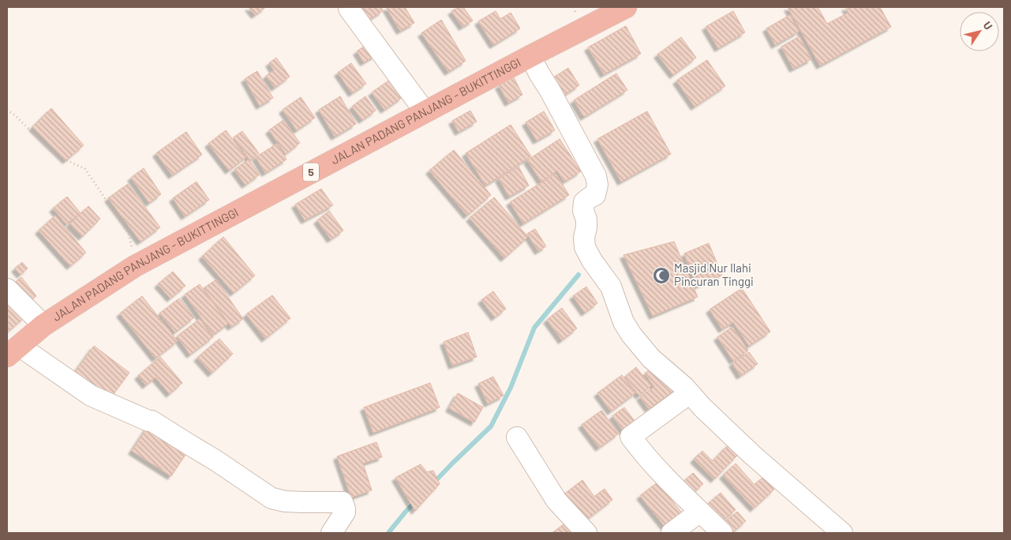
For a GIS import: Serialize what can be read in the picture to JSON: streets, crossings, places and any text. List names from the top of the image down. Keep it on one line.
{"streets":{"highway":["JALAN PADANG PANJANG - BUKITTINGGI","5"]},"places":{"mosque":["Masjid Nur Ilahi Pincuran Tinggi"]},"north":"top right"}
